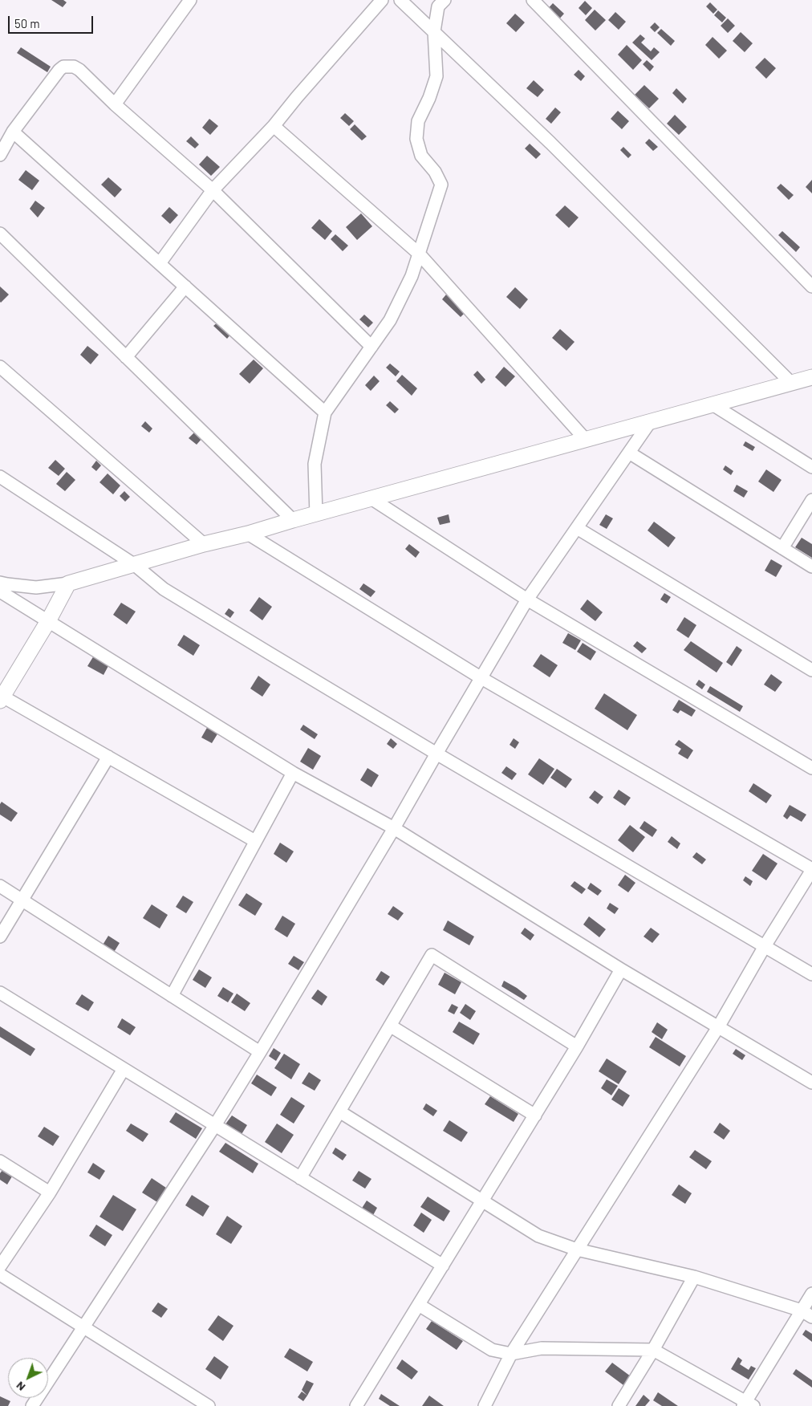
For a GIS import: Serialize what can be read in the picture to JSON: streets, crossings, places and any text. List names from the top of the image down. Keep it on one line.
{"scale_bar":"50 m","north":"bottom left"}
